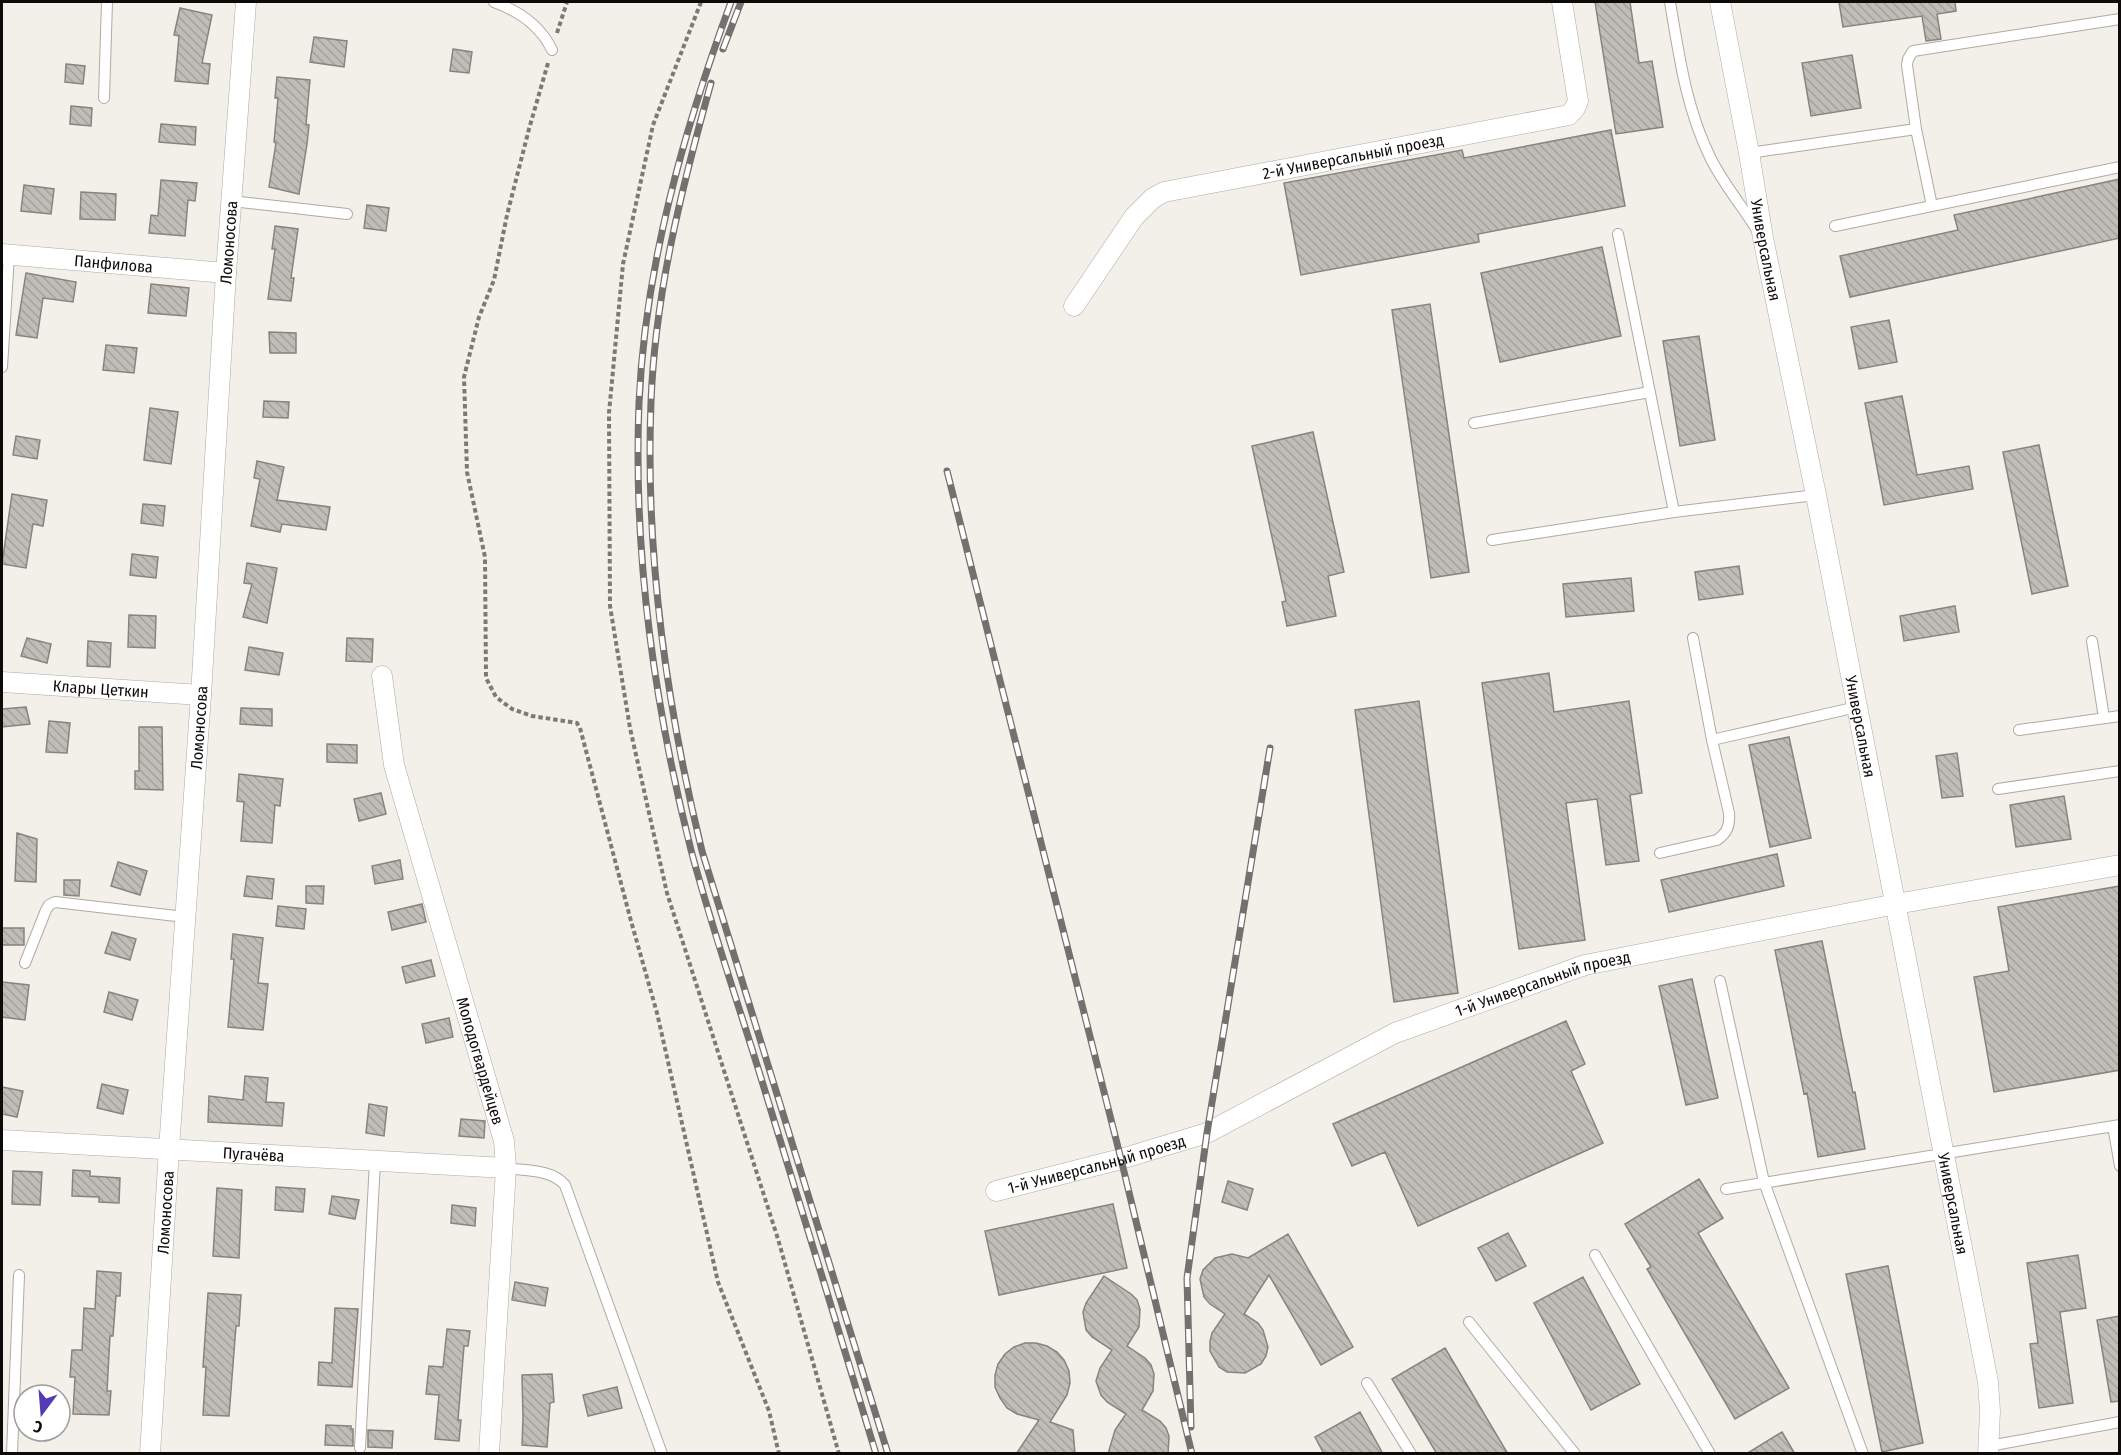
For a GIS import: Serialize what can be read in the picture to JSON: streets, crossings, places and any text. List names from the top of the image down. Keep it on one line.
{"streets":{"street":["2-й Универсальный проезд","Ломоносова","Универсальная","Панфилова","Клары Цеткин","1-й Универсальный проезд","Молодогвардейцев","Пугачёва"]},"crossings":[["Ломоносова","Панфилова"],["Ломоносова","Клары Цеткин"],["Ломоносова","Пугачёва"],["Универсальная","1-й Универсальный проезд"],["Молодогвардейцев","Пугачёва"]],"north":"bottom"}
